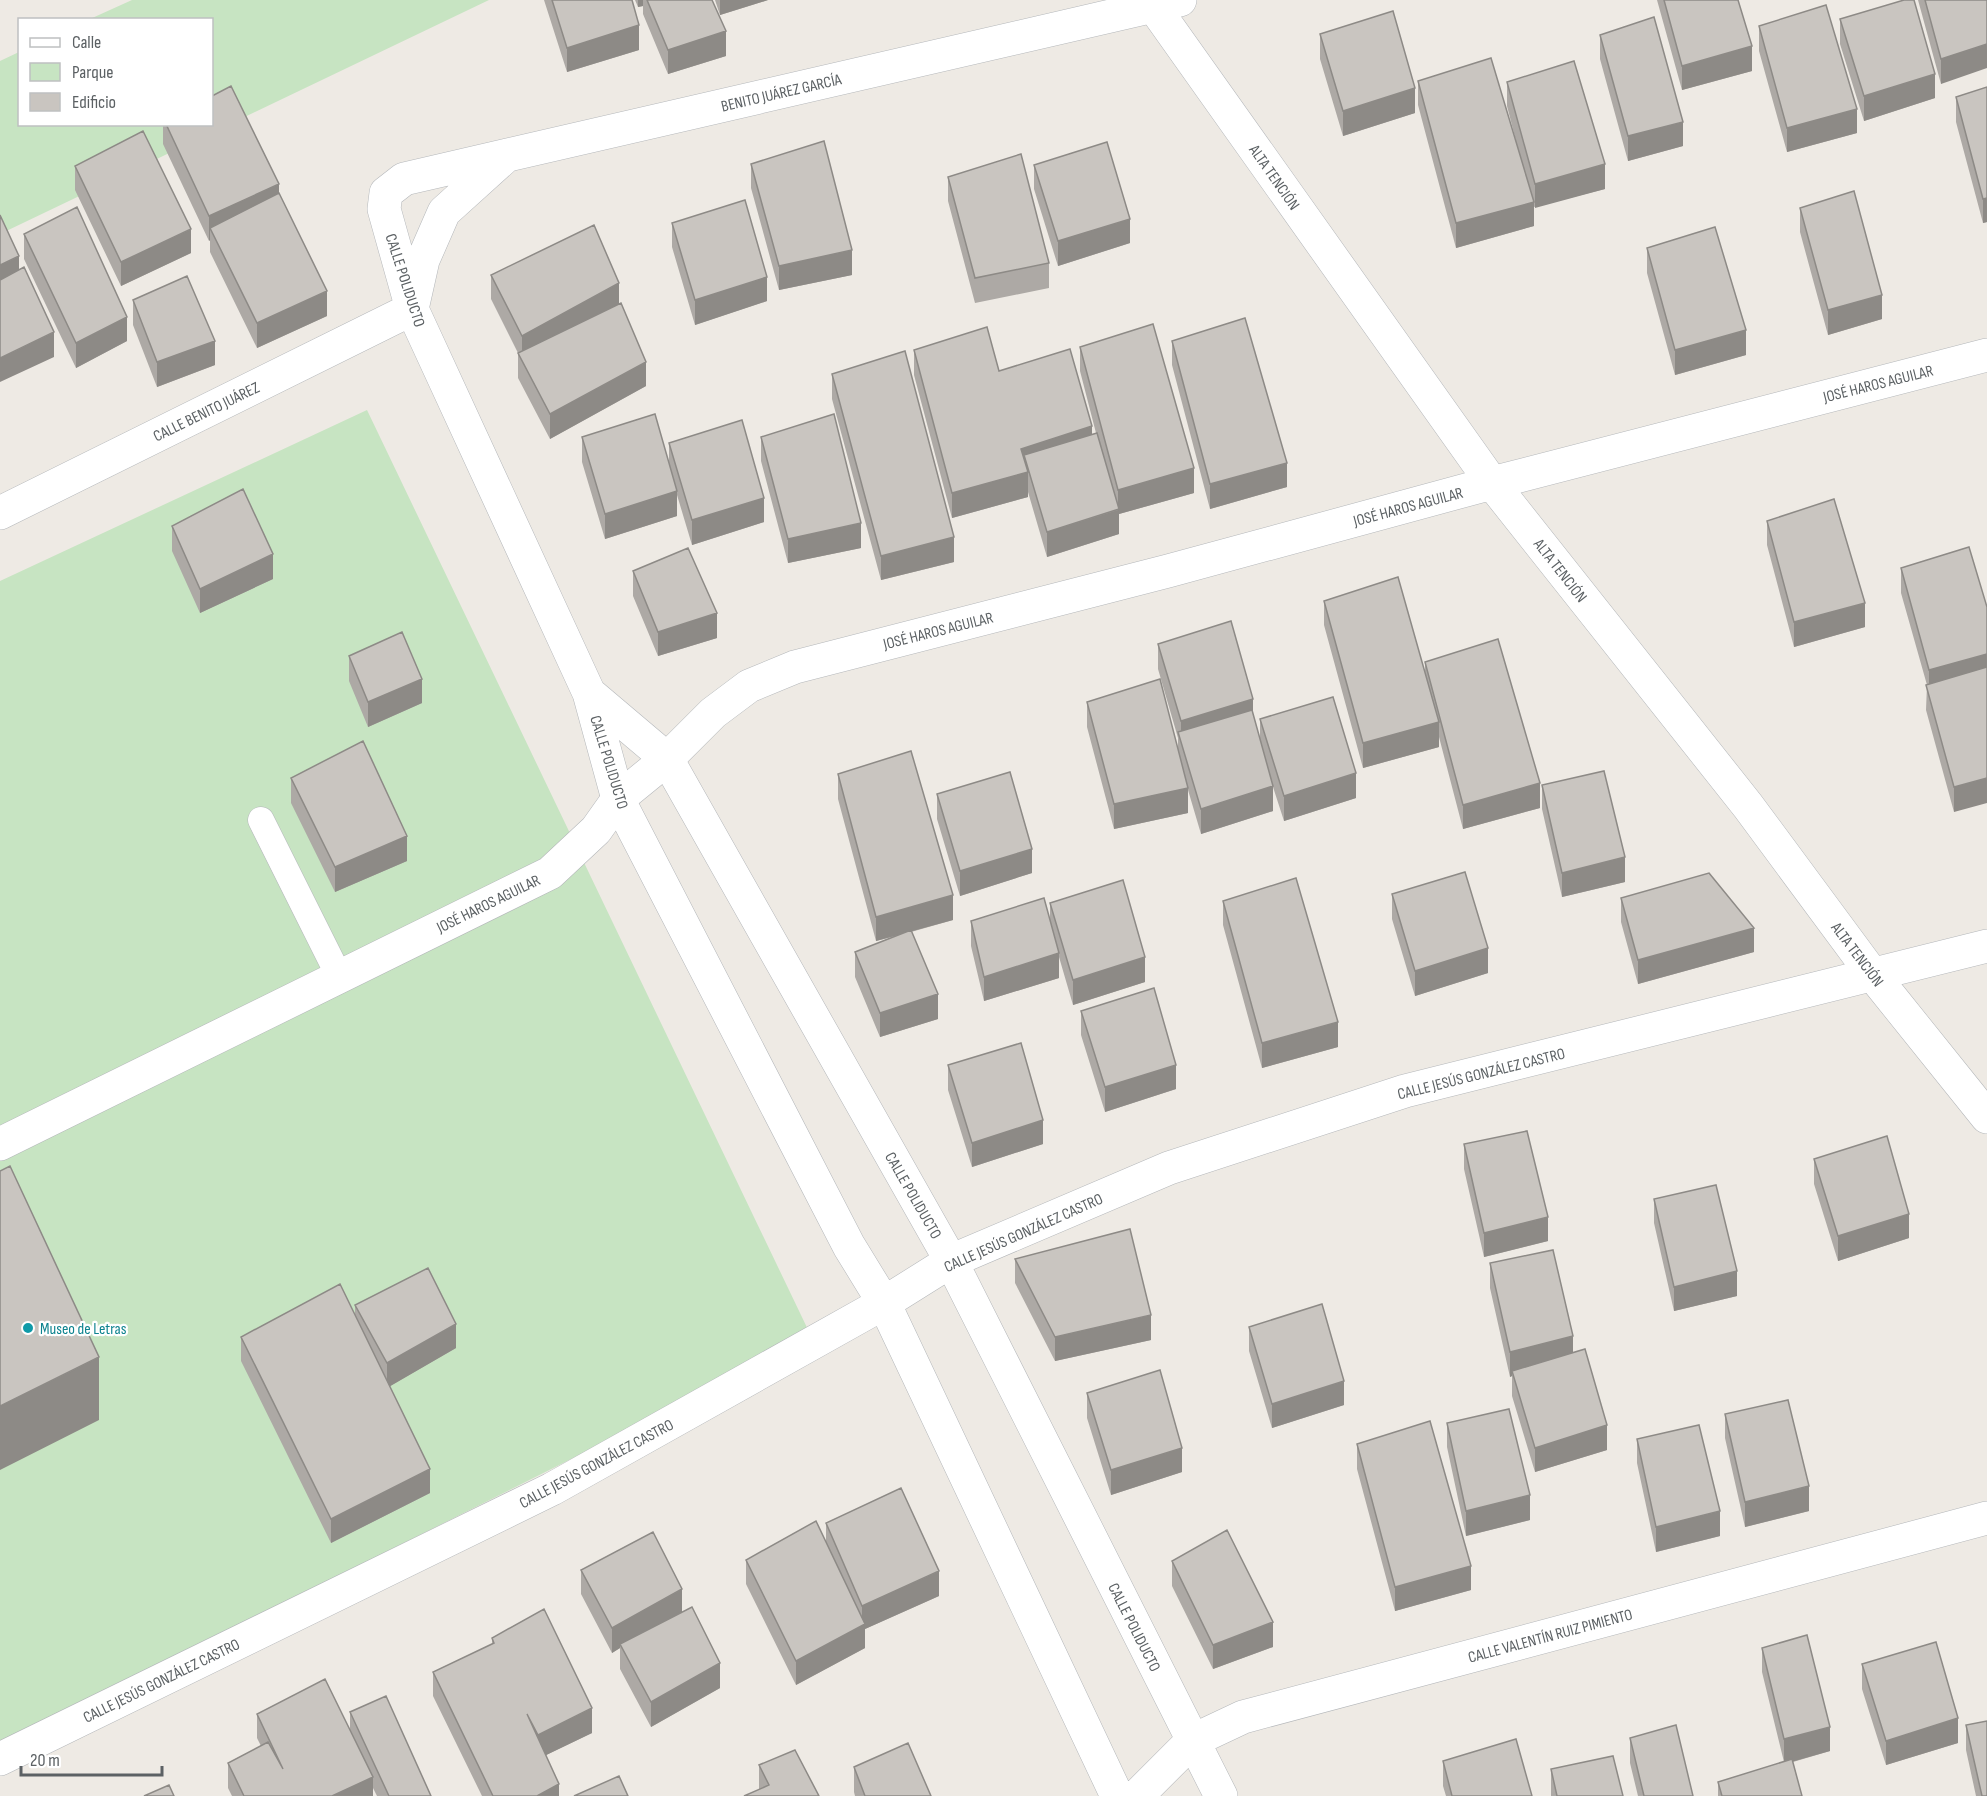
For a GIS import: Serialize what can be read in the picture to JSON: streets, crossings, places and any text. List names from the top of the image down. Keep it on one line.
{"streets":{"street":["BENITO JUÁREZ GARCÍA","ALTA TENCIÓN","CALLE POLIDUCTO","JOSÉ HAROS AGUILAR","CALLE BENITO JUÁREZ","CALLE JESÚS GONZÁLEZ CASTRO","CALLE VALENTÍN RUIZ PIMIENTO"]},"crossings":[["BENITO JUÁREZ GARCÍA","ALTA TENCIÓN"],["BENITO JUÁREZ GARCÍA","CALLE POLIDUCTO"],["ALTA TENCIÓN","JOSÉ HAROS AGUILAR"],["ALTA TENCIÓN","CALLE JESÚS GONZÁLEZ CASTRO"],["CALLE POLIDUCTO","JOSÉ HAROS AGUILAR"],["CALLE POLIDUCTO","CALLE BENITO JUÁREZ"],["CALLE POLIDUCTO","CALLE JESÚS GONZÁLEZ CASTRO"],["CALLE POLIDUCTO","CALLE VALENTÍN RUIZ PIMIENTO"]],"places":["Museo de Letras"],"legend":["Calle","Parque","Edificio"],"scale_bar":"20 m"}
